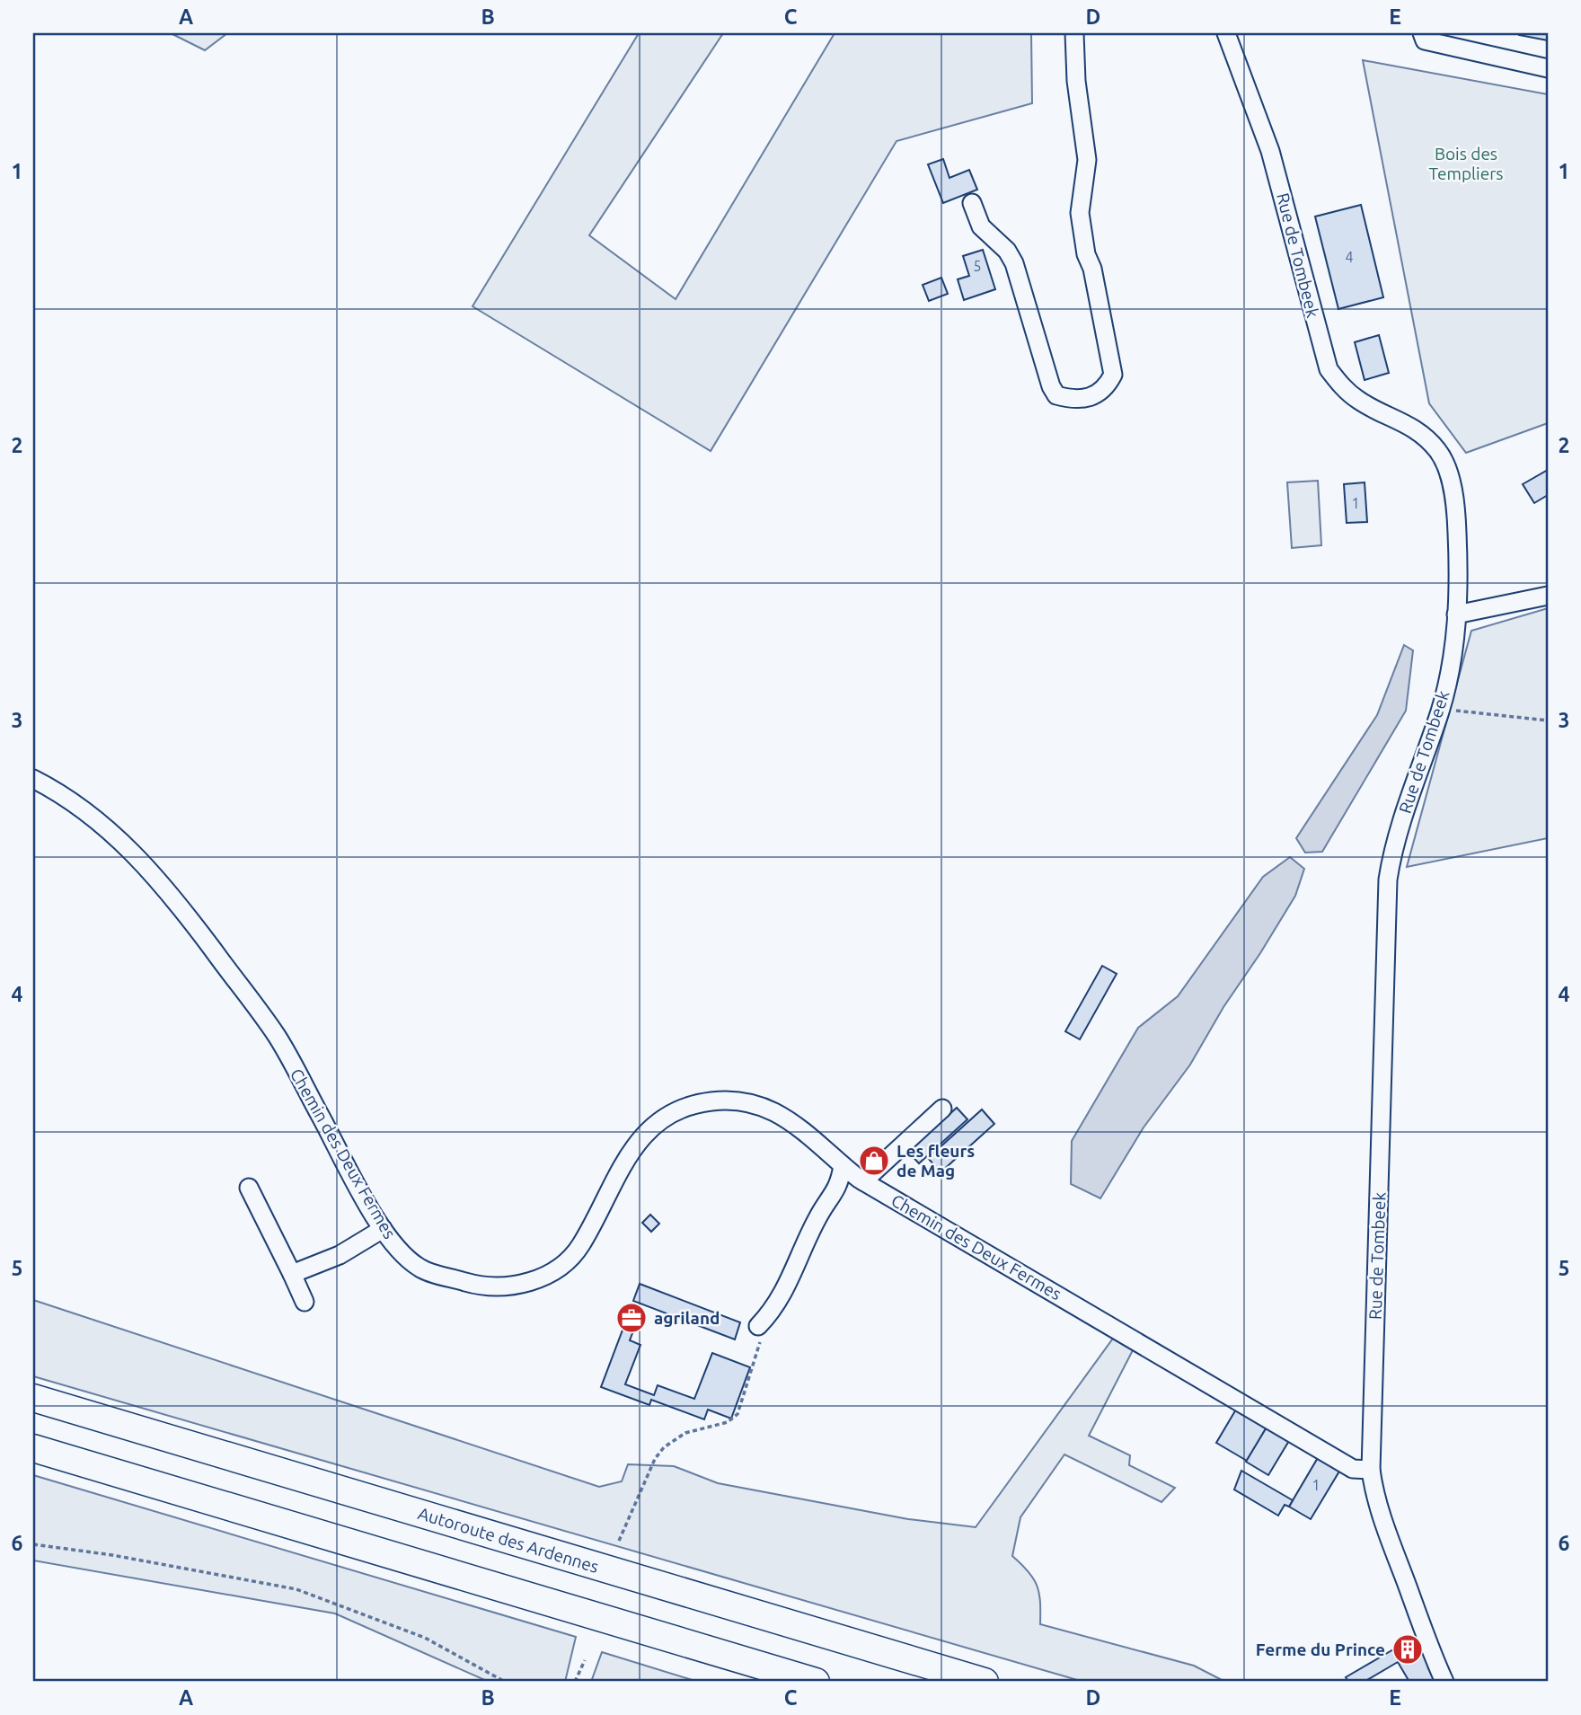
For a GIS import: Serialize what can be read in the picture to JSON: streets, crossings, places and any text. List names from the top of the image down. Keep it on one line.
{"streets":{"highway":["Autoroute des Ardennes"],"street":["Rue de Tombeek","Chemin des Deux Fermes"]},"crossings":[["Rue de Tombeek","Chemin des Deux Fermes"]],"parks":["Bois des Templiers"],"places":{"shop":["Les fleurs de Mag"],"office":["agriland"],"building":["Ferme du Prince"]},"house_numbers":["4","5","1","1"],"grid":{"columns":["A","B","C","D","E"],"rows":["1","2","3","4","5","6"]}}
